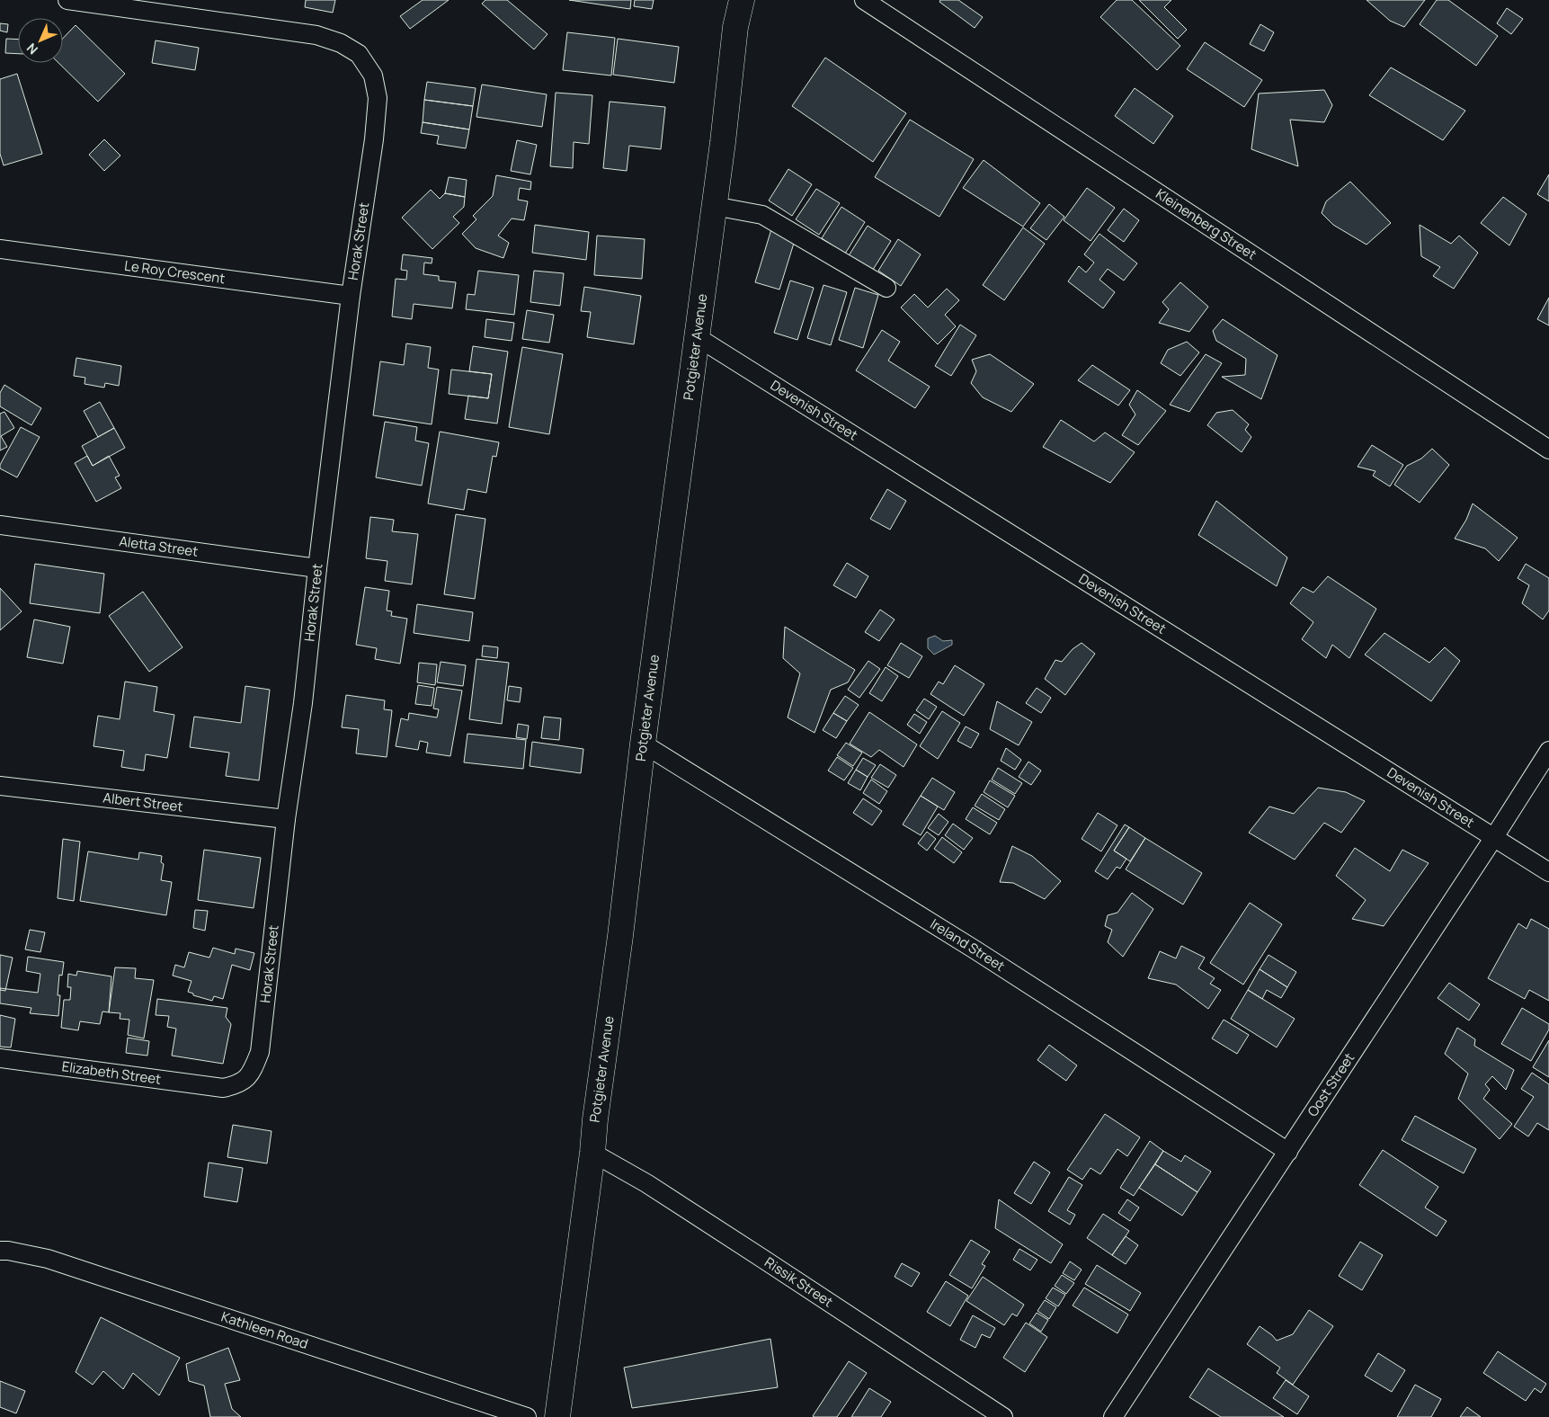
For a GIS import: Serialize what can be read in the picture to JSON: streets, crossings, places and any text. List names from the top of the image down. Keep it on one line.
{"streets":{"street":["Kleinenberg Street","Horak Street","Le Roy Crescent","Potgieter Avenue","Devenish Street","Aletta Street","Albert Street","Ireland Street","Elizabeth Street","Oost Street","Rissik Street","Kathleen Road"]},"crossings":[["Horak Street","Le Roy Crescent"],["Horak Street","Aletta Street"],["Horak Street","Albert Street"],["Horak Street","Elizabeth Street"],["Potgieter Avenue","Devenish Street"],["Potgieter Avenue","Ireland Street"],["Potgieter Avenue","Rissik Street"],["Devenish Street","Oost Street"],["Ireland Street","Oost Street"]],"north":"bottom left"}
